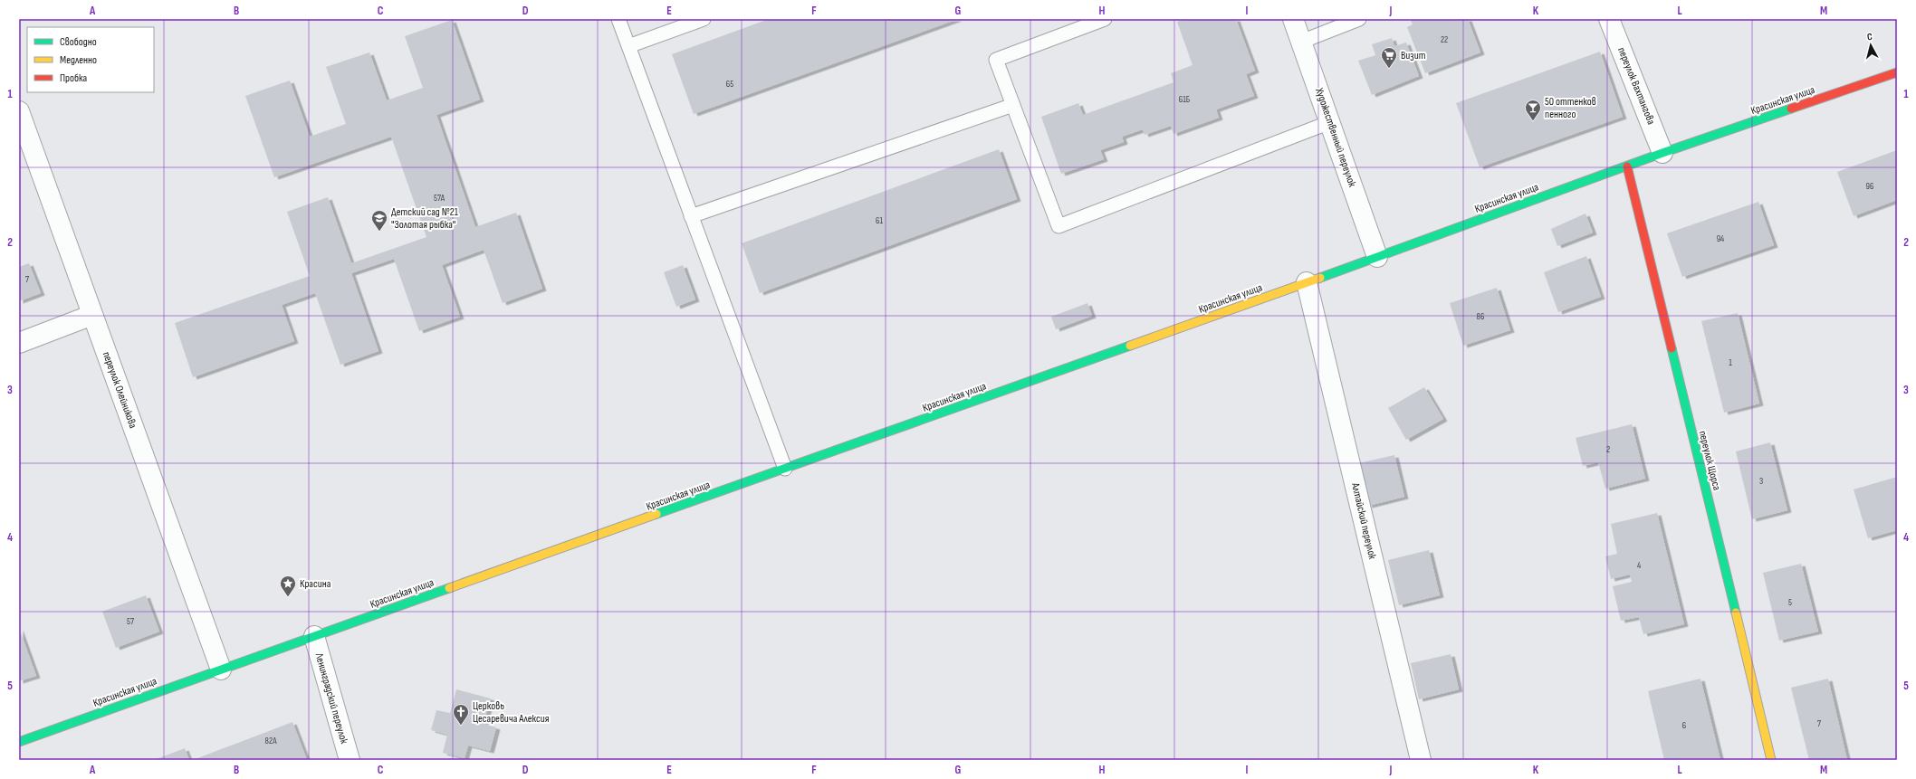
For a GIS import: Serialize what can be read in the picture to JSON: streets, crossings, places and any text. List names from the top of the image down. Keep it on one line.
{"streets":{"main road":["Красинская улица","переулок Щорса"],"street":["переулок Вахтангова","Художественный переулок","переулок Олейникова","Алтайский переулок","Ленинградский переулок"]},"crossings":[["переулок Вахтангова","Красинская улица"],["Красинская улица","Художественный переулок"],["Красинская улица","переулок Олейникова"],["Красинская улица","переулок Щорса"],["Красинская улица","Алтайский переулок"],["Красинская улица","Ленинградский переулок"]],"places":{"supermarket":["Визит"],"bar":["50 оттенков пенного"],"school or university":["Детский сад №21 \"Золотая рыбка\""],"place":["Красина"],"church":["Церковь Цесаревича Алексия"]},"house_numbers":["22","65","61Б","96","57А","61","94","7","86","1","2","3","4","5","57","7","6","82А"],"legend":["Свободно","Медленно","Пробка"],"north":"top","grid":{"columns":["A","B","C","D","E","F","G","H","I","J","K","L","M"],"rows":["1","2","3","4","5"]}}
